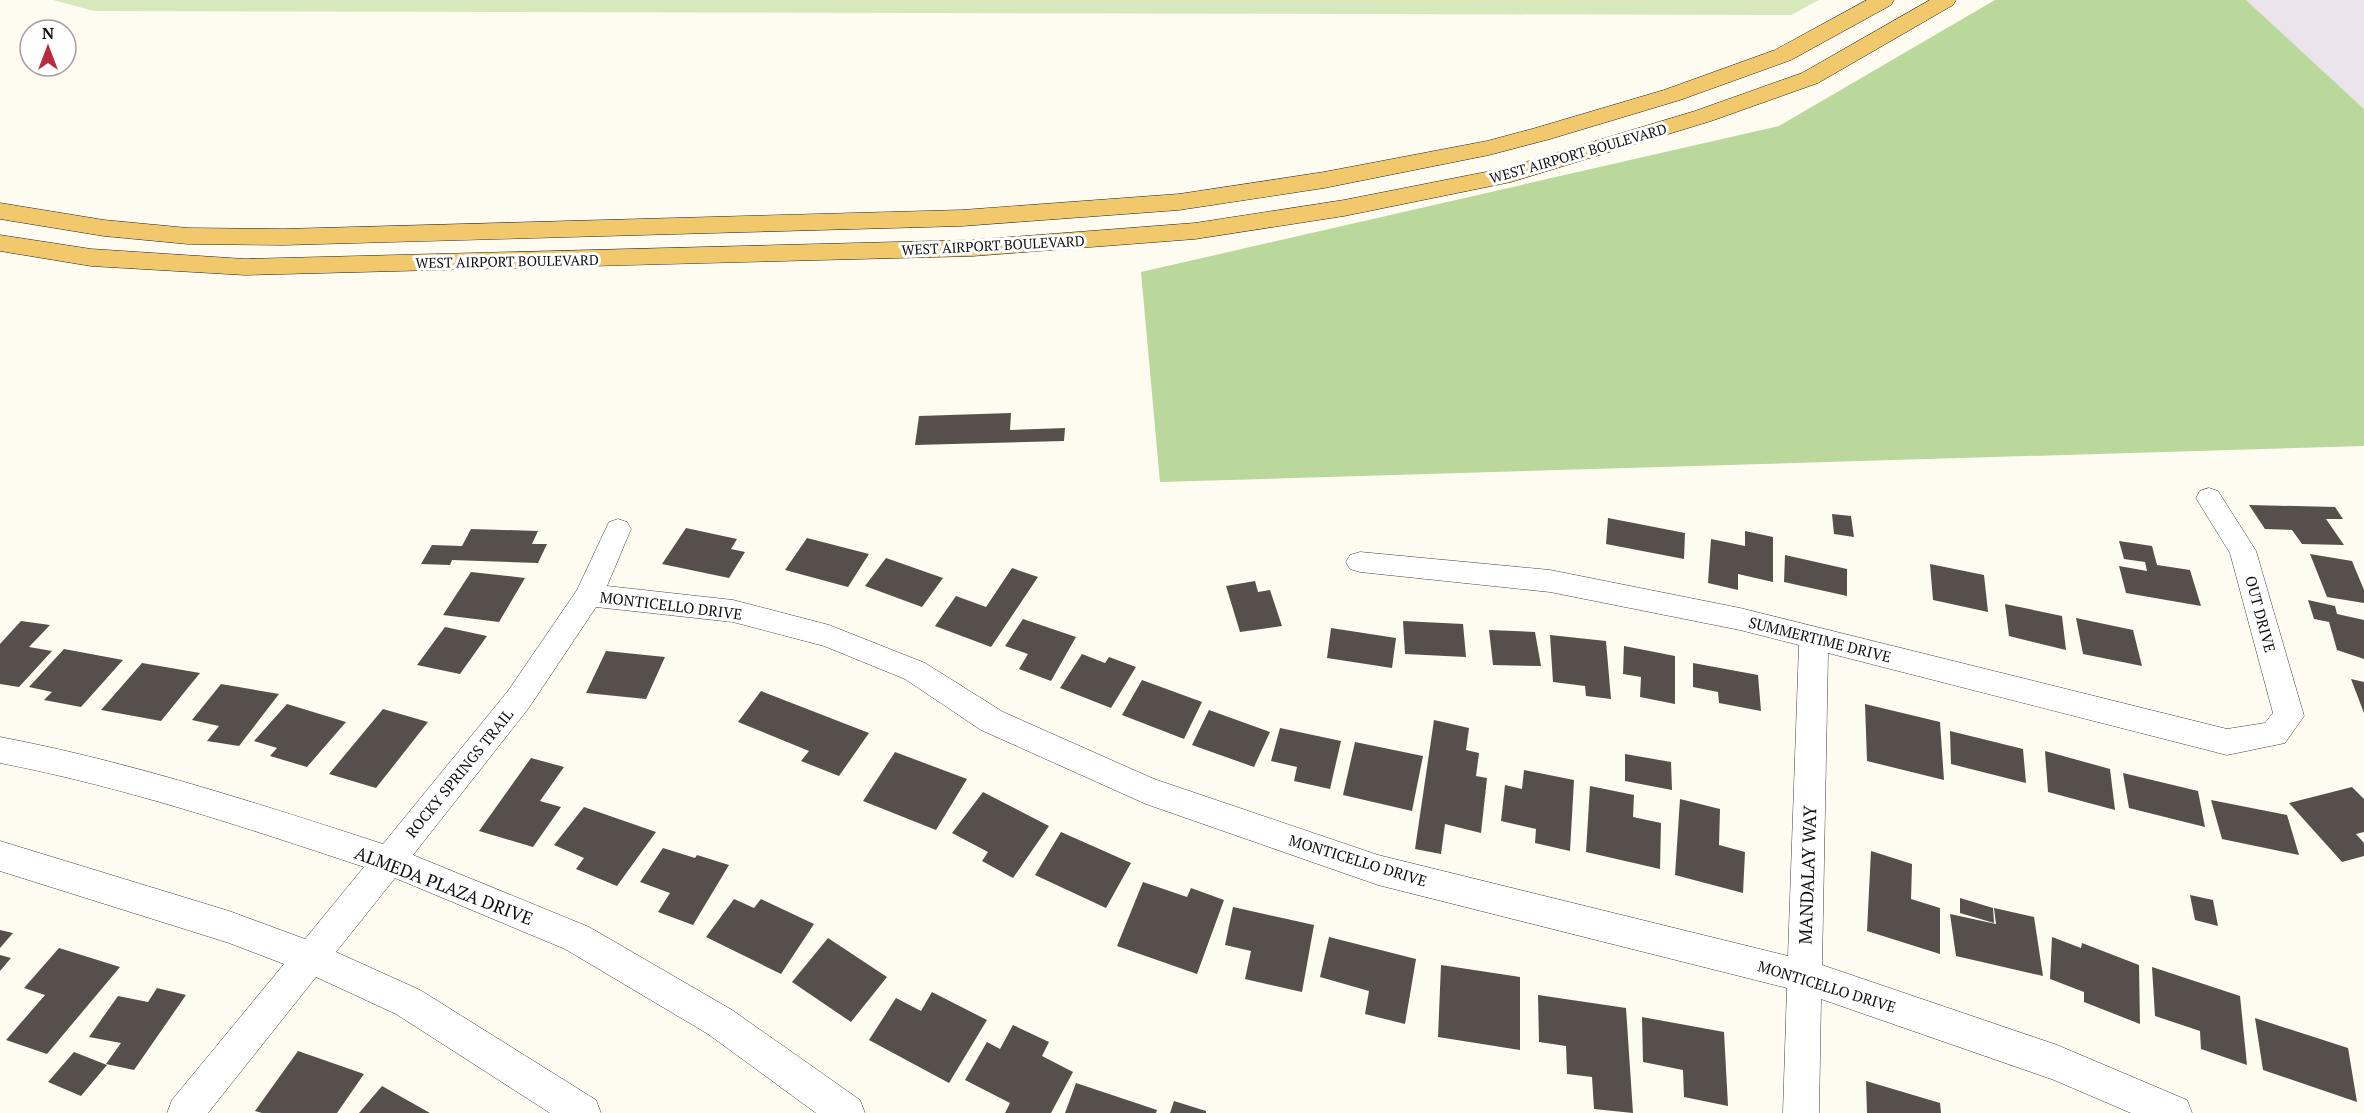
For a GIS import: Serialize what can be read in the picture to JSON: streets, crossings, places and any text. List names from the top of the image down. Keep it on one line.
{"streets":{"main road":["WEST AIRPORT BOULEVARD"],"street":["MONTICELLO DRIVE","OUT DRIVE","SUMMERTIME DRIVE","ROCKY SPRINGS TRAIL","MANDALAY WAY","ALMEDA PLAZA DRIVE"]},"crossings":[["MONTICELLO DRIVE","ROCKY SPRINGS TRAIL"],["MONTICELLO DRIVE","MANDALAY WAY"],["OUT DRIVE","SUMMERTIME DRIVE"],["SUMMERTIME DRIVE","MANDALAY WAY"],["ROCKY SPRINGS TRAIL","ALMEDA PLAZA DRIVE"]],"north":"top"}
